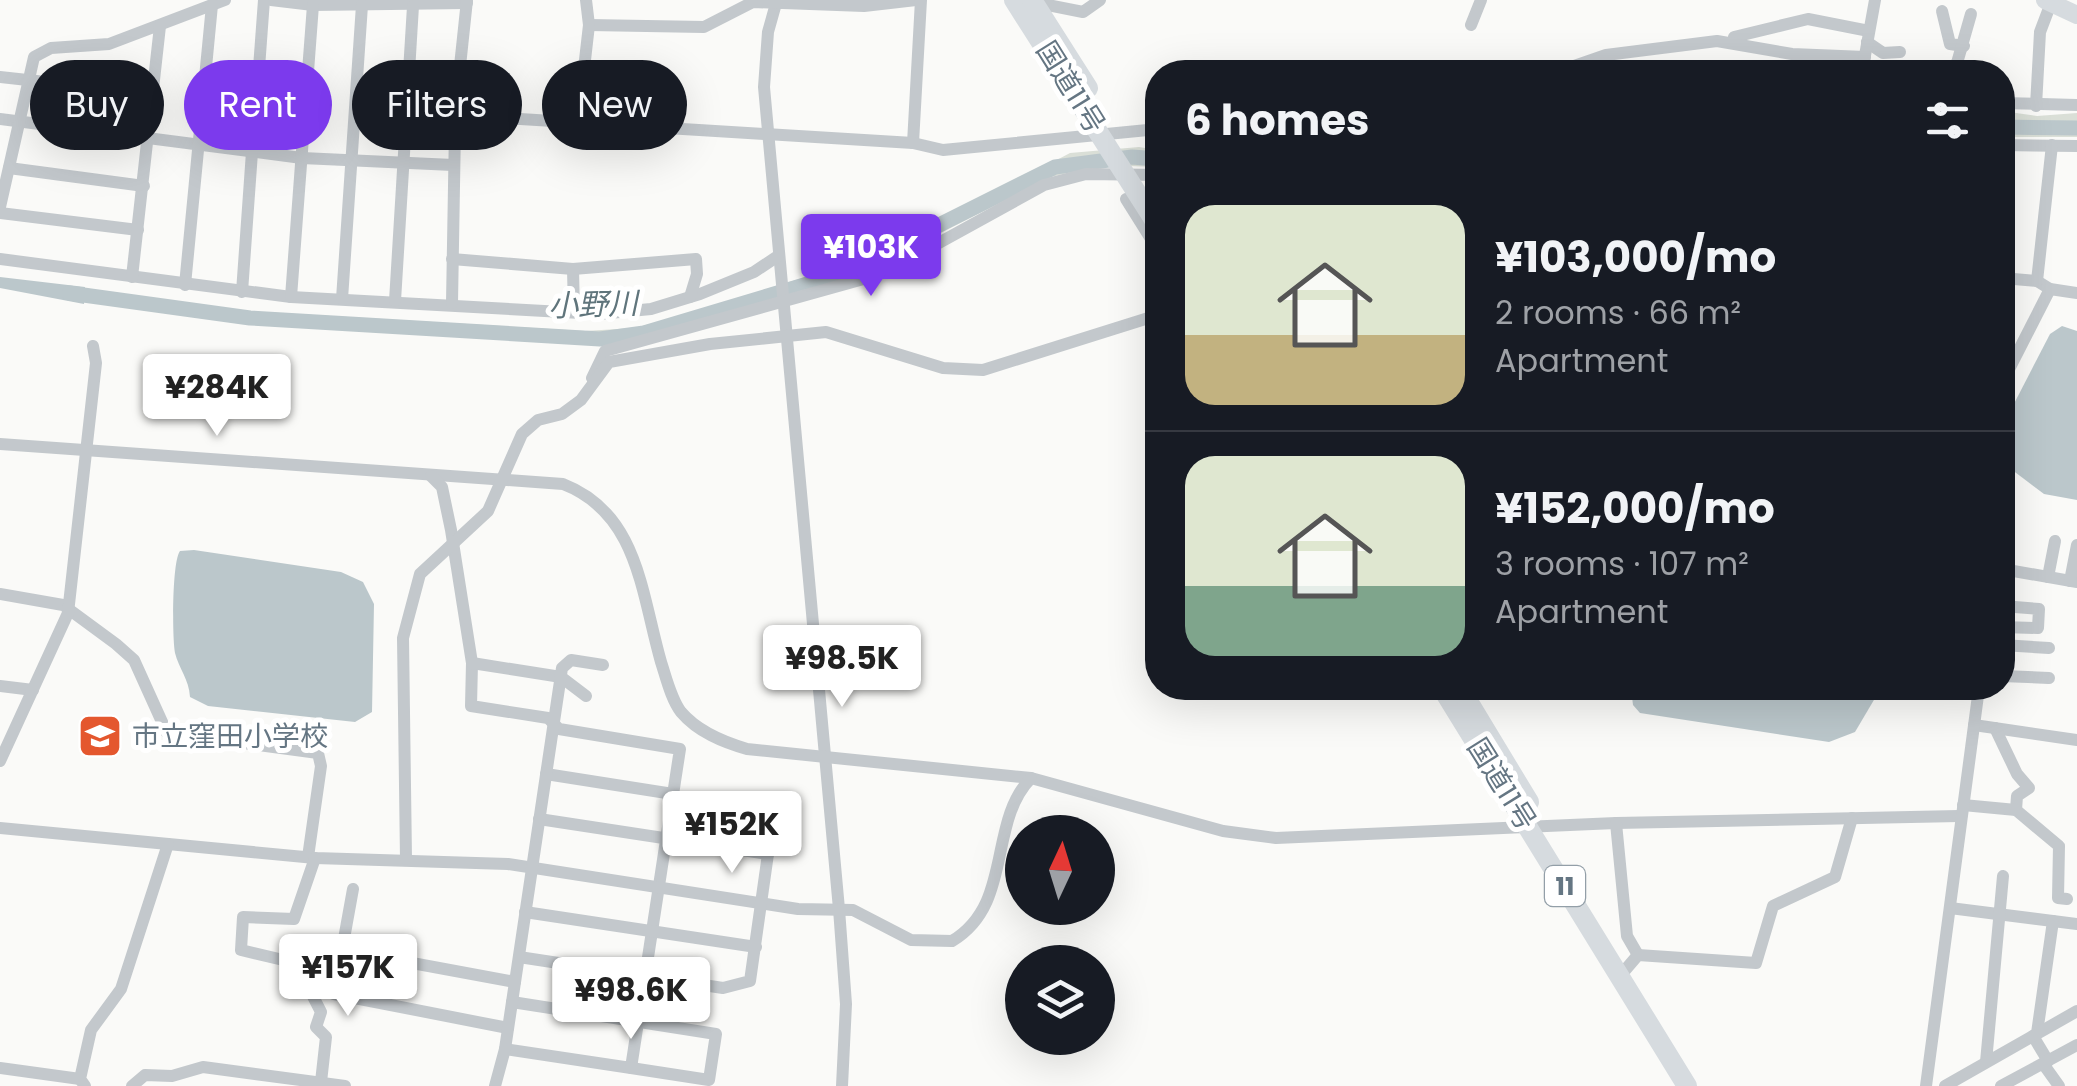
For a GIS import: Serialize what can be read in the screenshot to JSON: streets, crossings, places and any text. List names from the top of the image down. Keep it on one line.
{"streets":{"highway":["国道11号","11"]},"water":["小野川"],"places":{"school or university":["市立窪田小学校"]},"north":"top","page":{"chip":["Buy","Rent","Filters","New"],"heading":"6 homes","list":[{"name":"¥103,000/mo","note":"2 rooms · 66 m² · Apartment"},{"name":"¥152,000/mo","note":"3 rooms · 107 m² · Apartment"}],"price":["¥103K","¥284K","¥98.5K","¥152K","¥157K","¥98.6K"]}}
